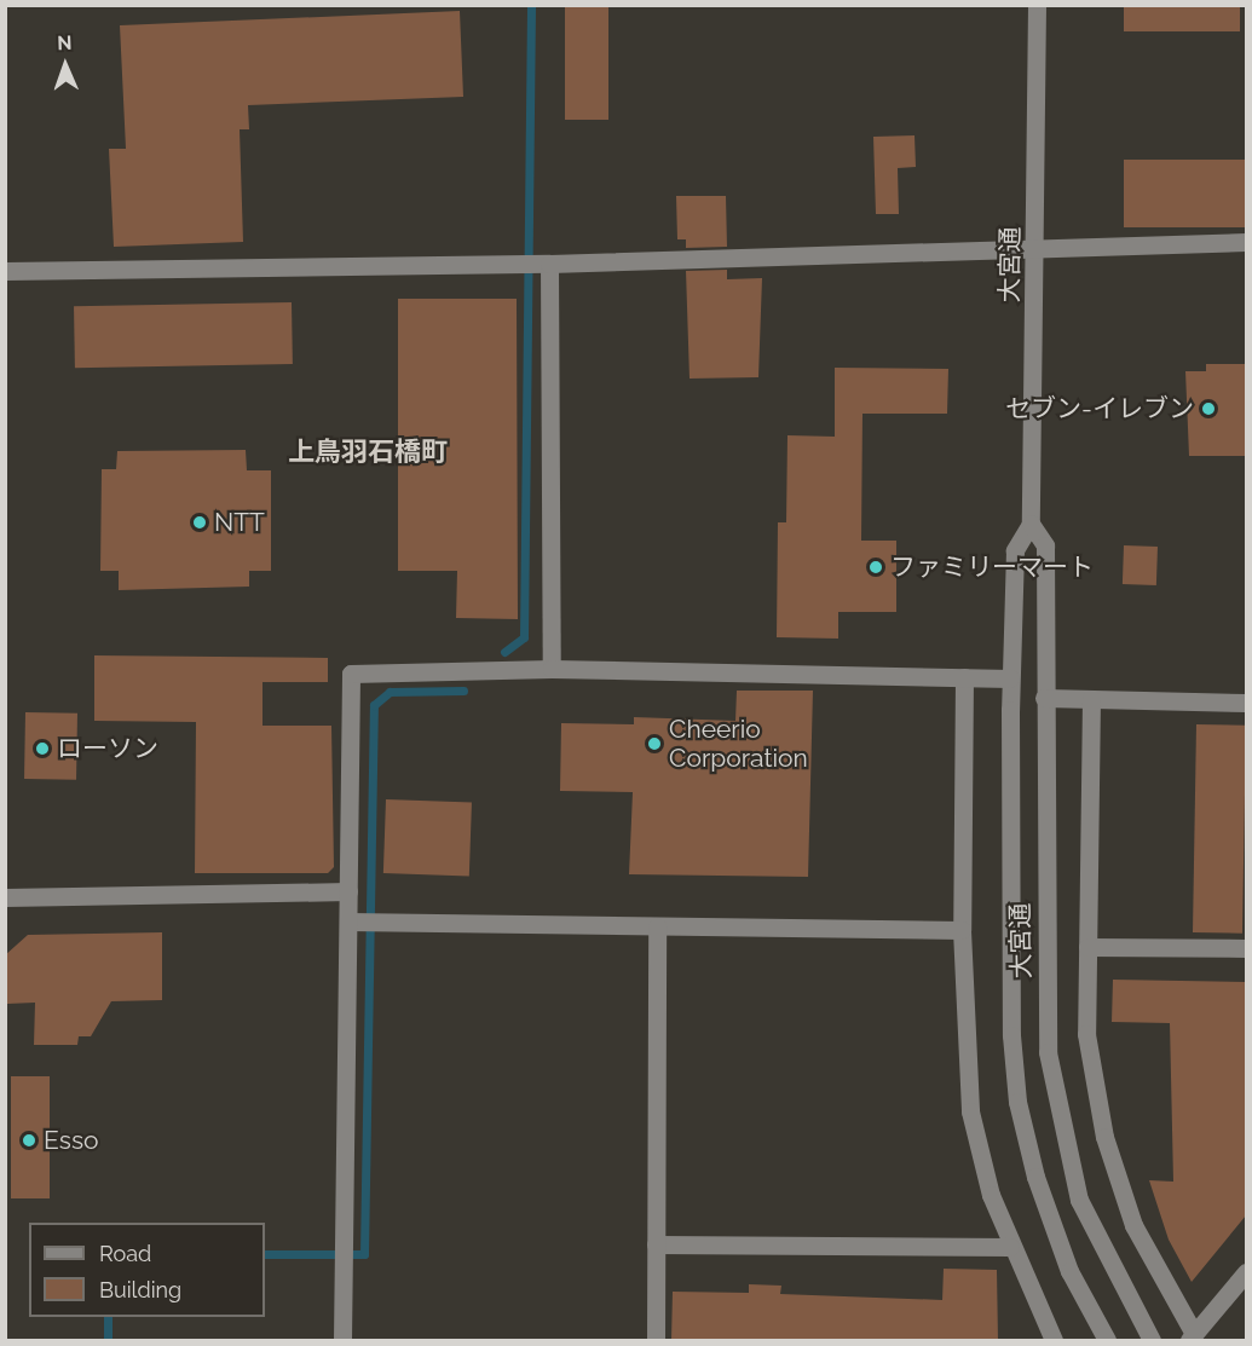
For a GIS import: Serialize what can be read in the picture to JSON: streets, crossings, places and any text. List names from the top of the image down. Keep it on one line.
{"streets":{"street":["大宮通"]},"districts":["上鳥羽石橋町"],"places":["セブン-イレブン","NTT","ファミリーマート","Cheerio Corporation","ローソン","Esso"],"legend":["Road","Building"],"north":"top"}
